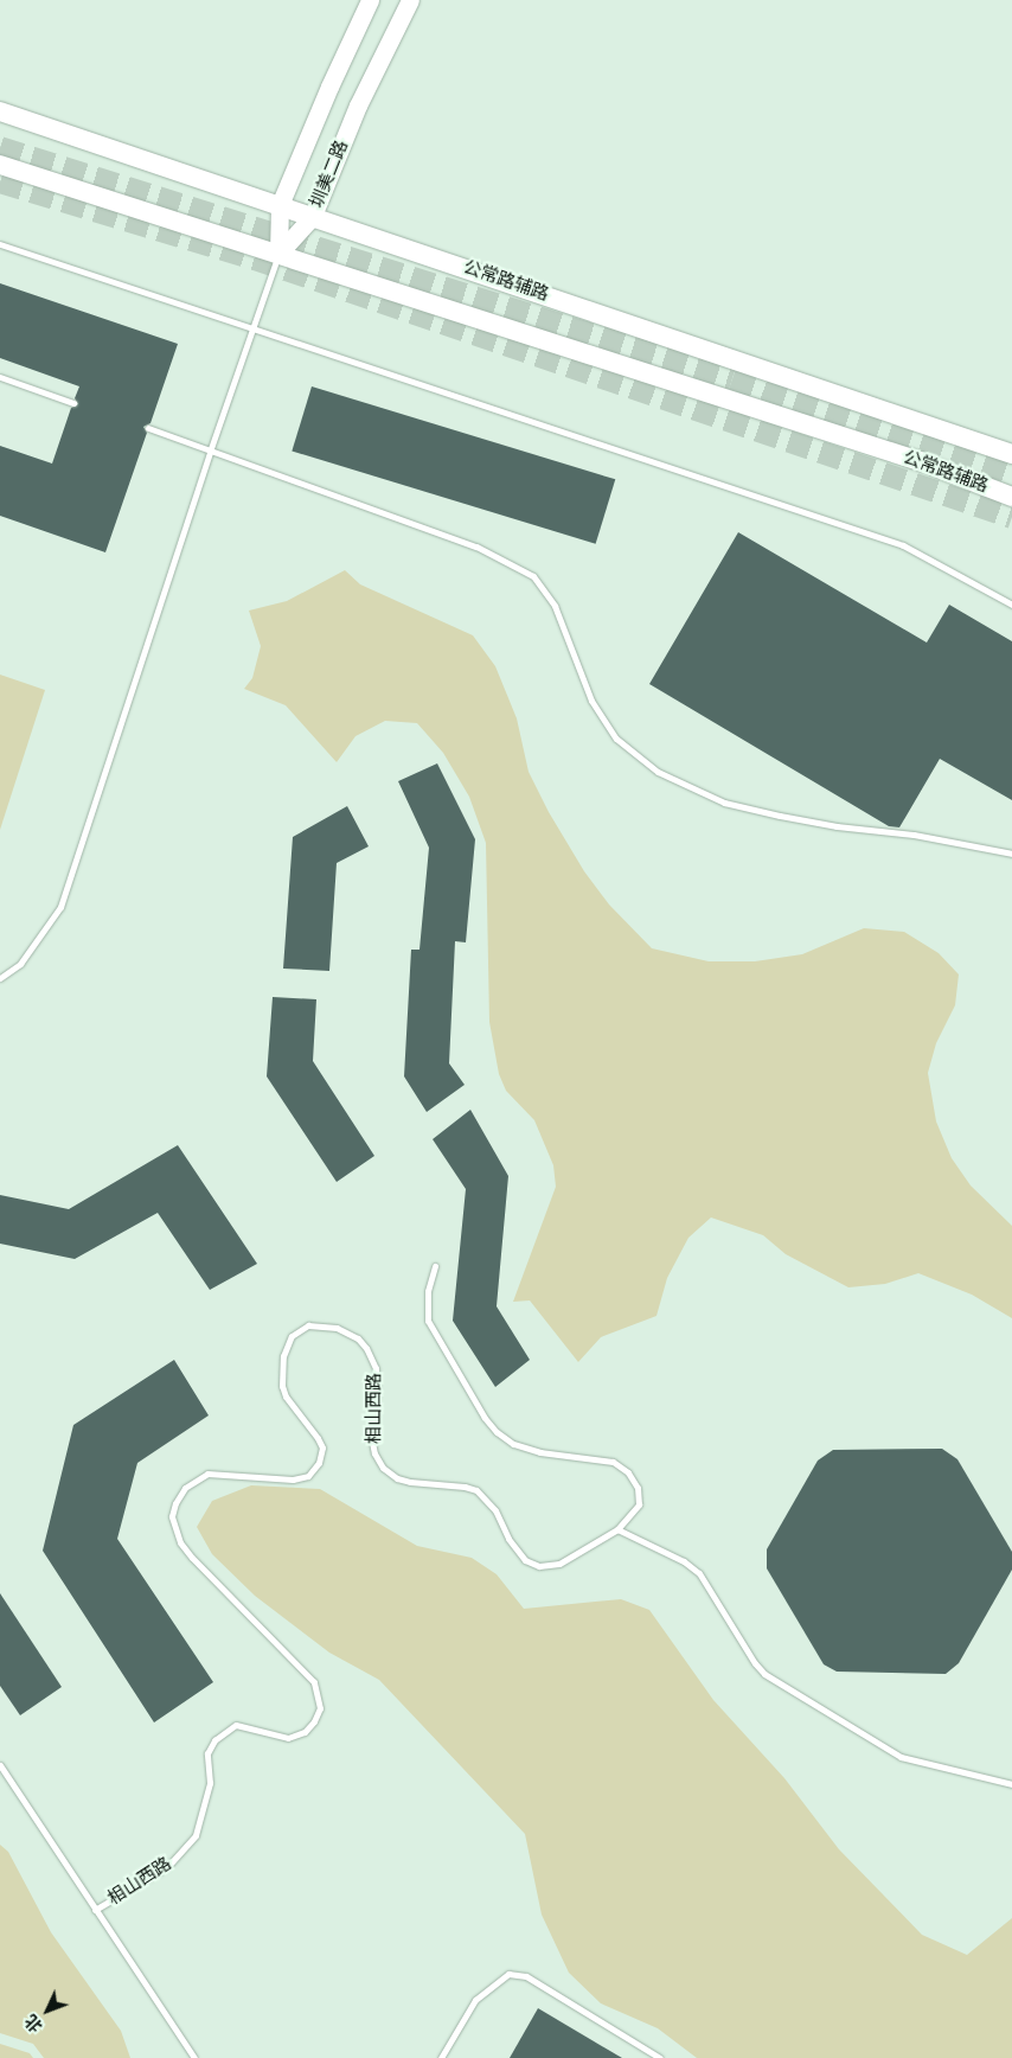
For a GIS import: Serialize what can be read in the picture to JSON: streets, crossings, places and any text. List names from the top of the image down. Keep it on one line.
{"streets":{"main road":["圳美二路","公常路辅路"],"lane":["相山西路"]},"crossings":[["圳美二路","公常路辅路"]],"north":"bottom left"}
